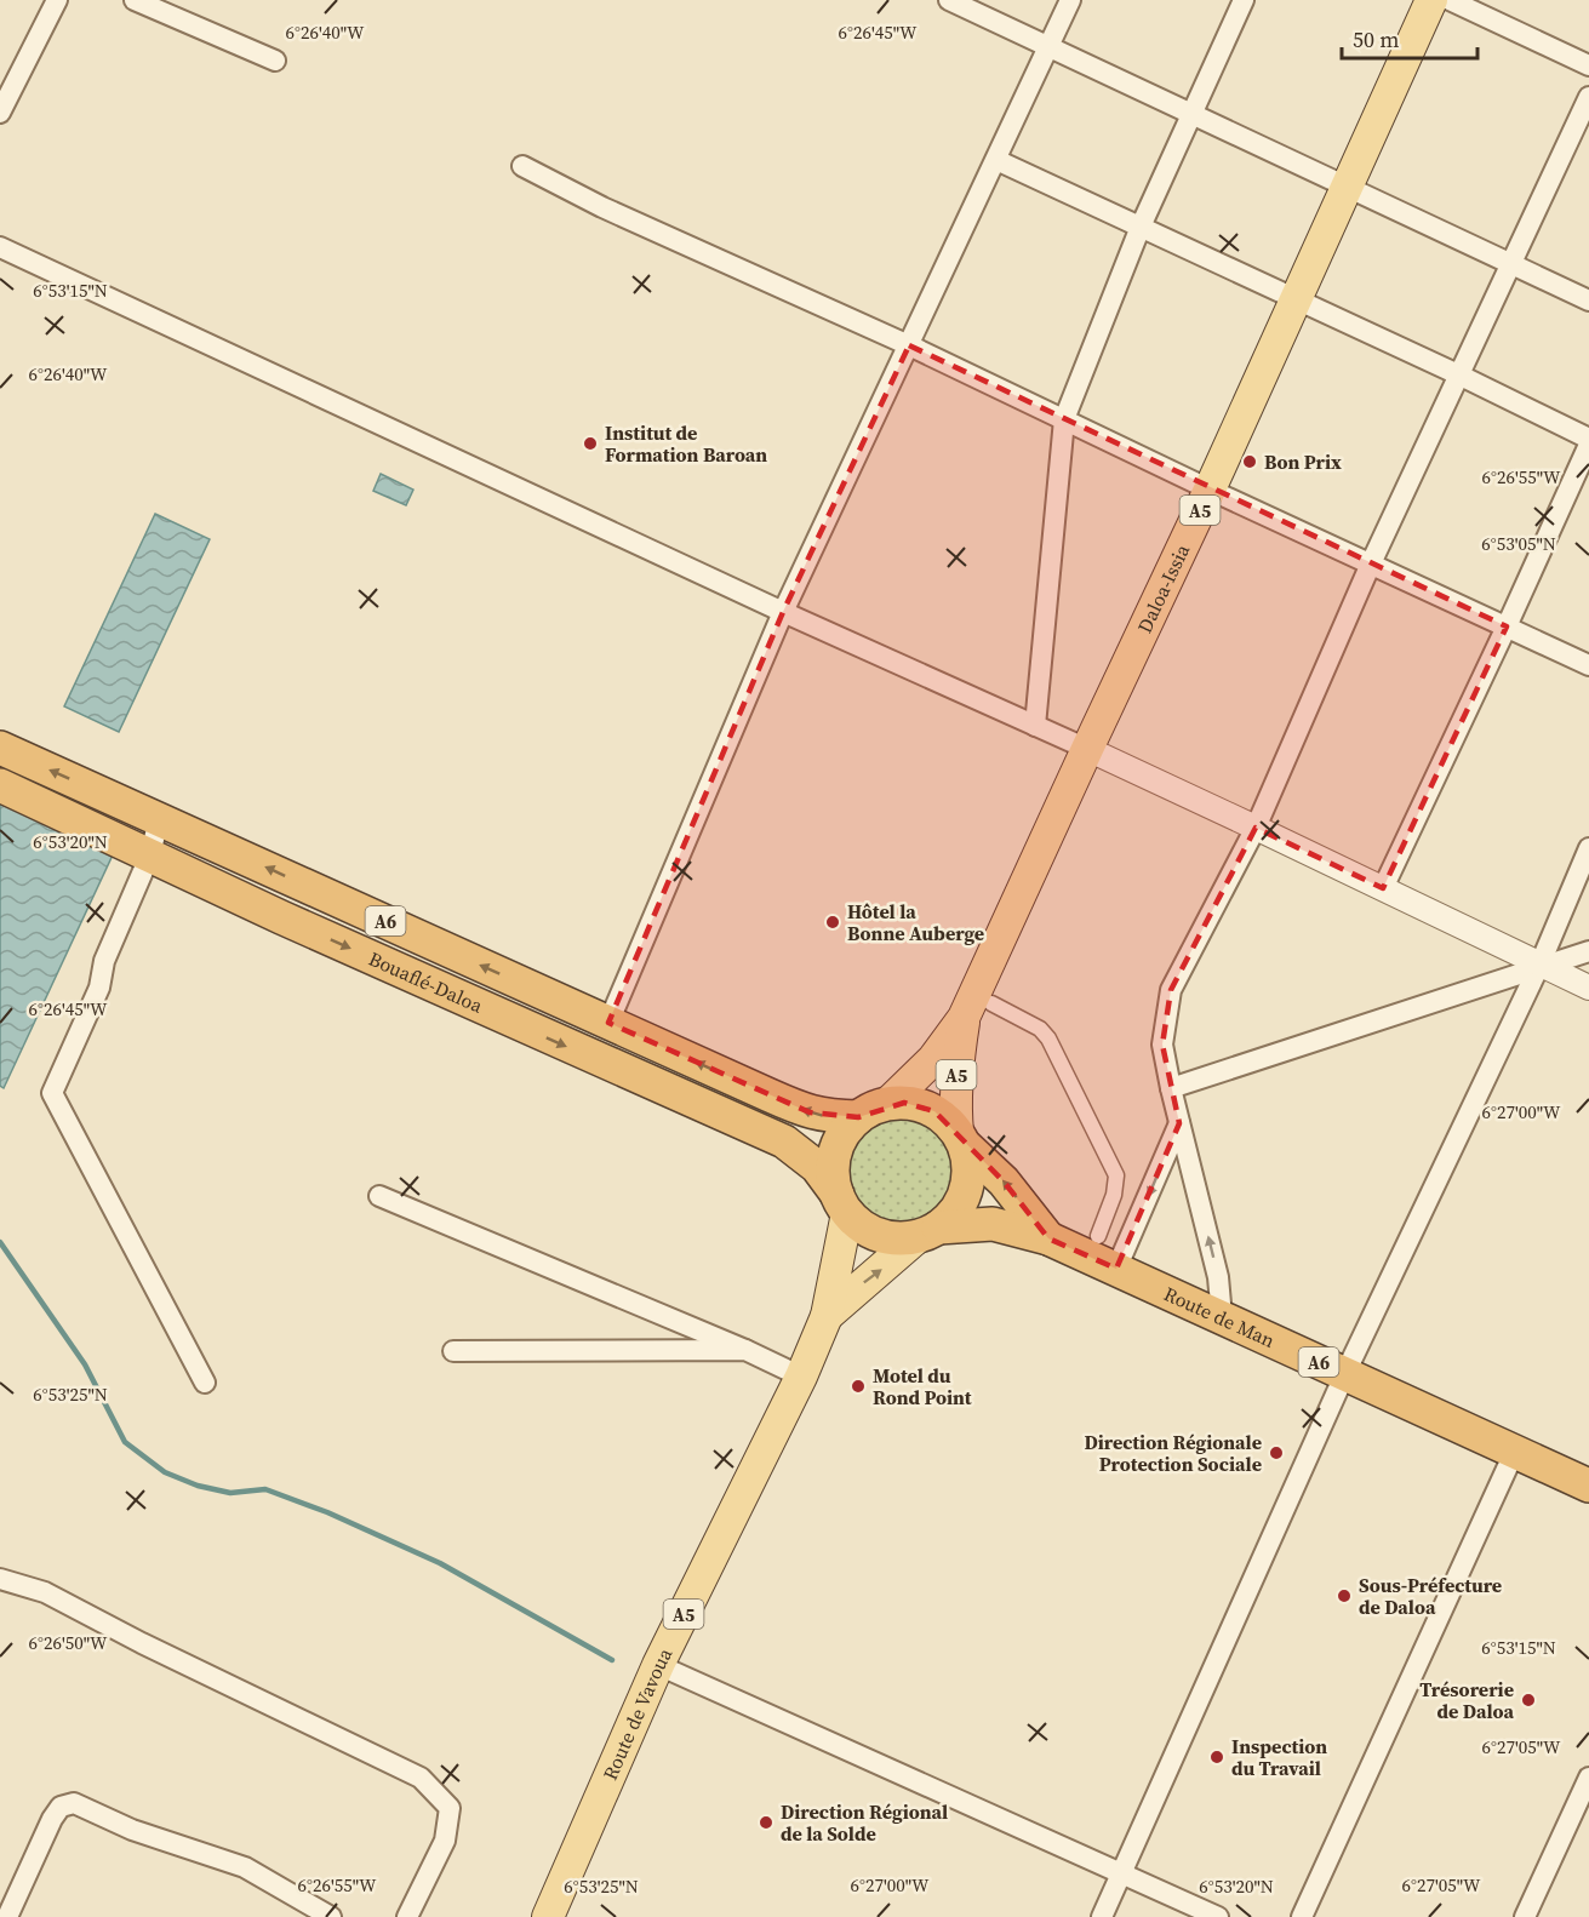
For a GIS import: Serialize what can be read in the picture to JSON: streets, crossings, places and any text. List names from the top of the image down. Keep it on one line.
{"streets":{"highway":["A6","Bouaflé-Daloa","Route de Man"],"main road":["A5","Daloa-Issia","Route de Vavoua"]},"crossings":[["A5","Daloa-Issia"],["A5","A6"],["A5","Bouaflé-Daloa"],["A5","Route de Vavoua"],["A6","Bouaflé-Daloa"],["A6","Route de Man"]],"places":["Institut de Formation Baroan","Bon Prix","Hôtel la Bonne Auberge","Motel du Rond Point","Direction Régionale Protection Sociale","Sous-Préfecture de Daloa","Trésorerie de Daloa","Inspection du Travail","Direction Régional de la Solde"],"scale_bar":"50 m","coordinates":["6°26'40\"W","6°26'45\"W","6°53'15\"N","6°26'55\"W","6°53'05\"N","6°53'20\"N","6°27'00\"W","6°53'25\"N","6°26'50\"W","6°27'05\"W"]}
